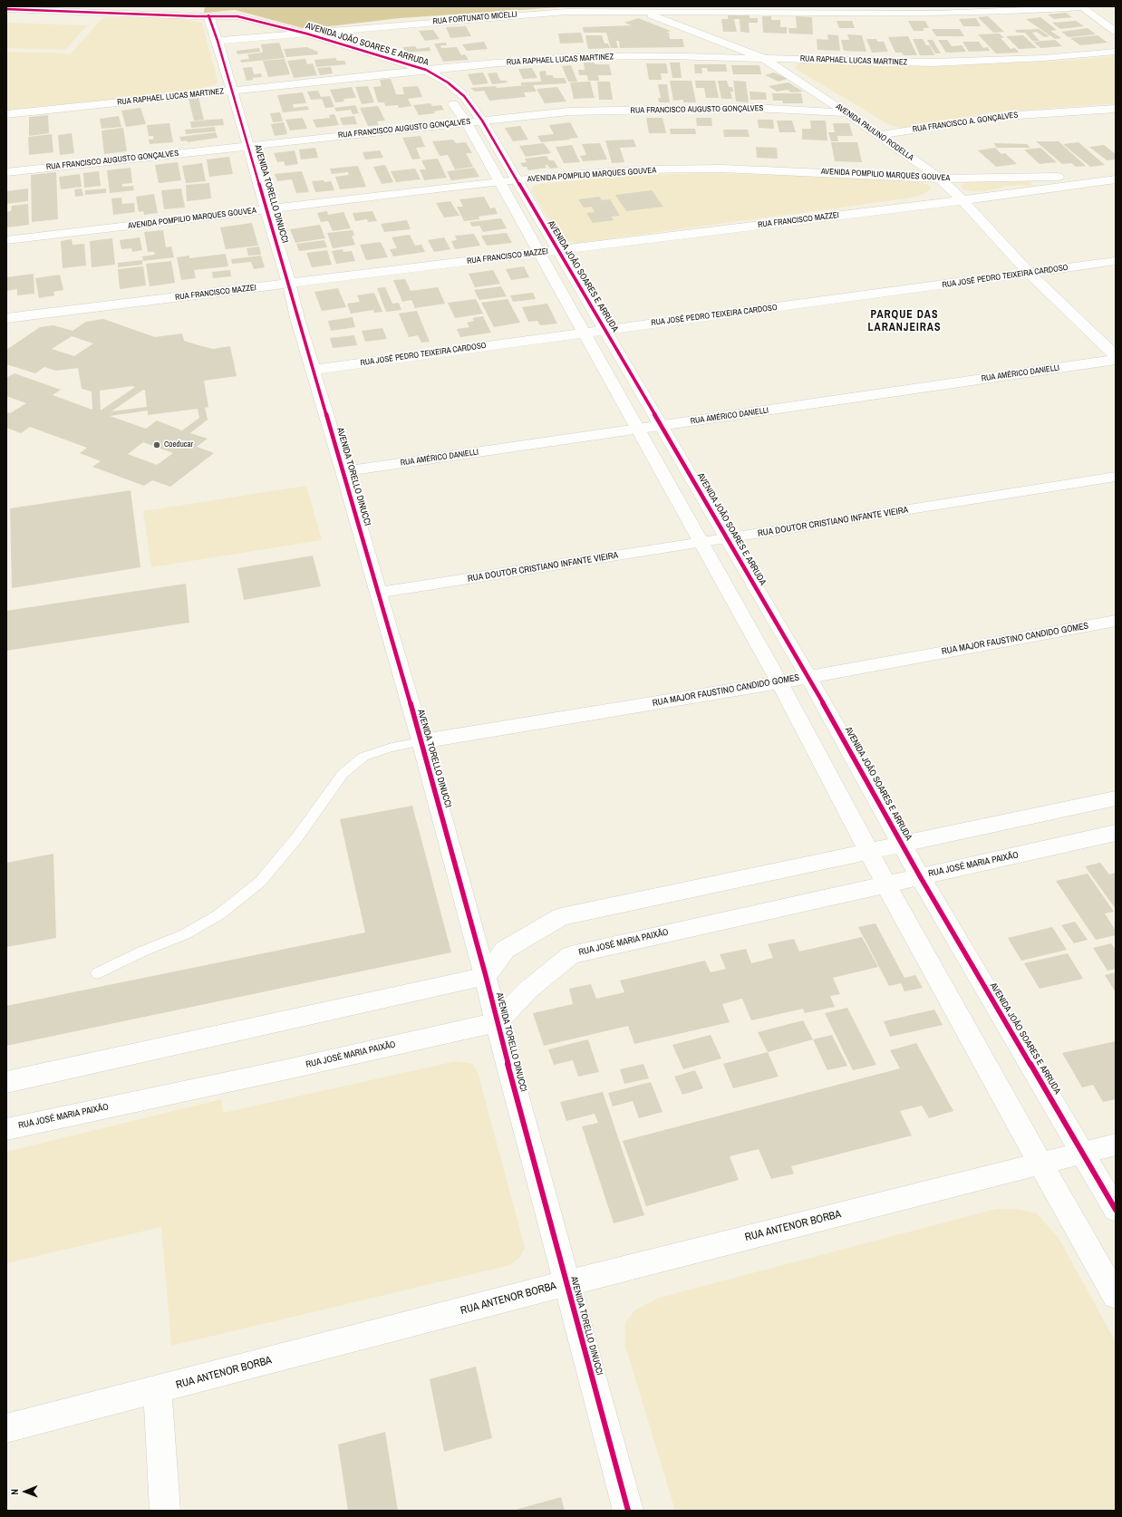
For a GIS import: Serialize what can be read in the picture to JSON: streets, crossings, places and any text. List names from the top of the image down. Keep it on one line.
{"streets":{"street":["RUA FORTUNATO MICELLI","AVENIDA JOÃO SOARES E ARRUDA","RUA RAPHAEL LUCAS MARTINEZ","RUA FRANCISCO AUGUSTO GONÇALVES","RUA FRANCISCO A. GONÇALVES","AVENIDA PAULINO RODELLA","AVENIDA POMPILIO MARQUES GOUVEA","AVENIDA TORELLO DINUCCI","RUA FRANCISCO MAZZEI","RUA JOSÉ PEDRO TEIXEIRA CARDOSO","RUA AMÉRICO DANIELLI","RUA DOUTOR CRISTIANO INFANTE VIEIRA","RUA MAJOR FAUSTINO CANDIDO GOMES","RUA JOSÉ MARIA PAIXÃO","RUA ANTENOR BORBA"]},"crossings":[["RUA FORTUNATO MICELLI","AVENIDA JOÃO SOARES E ARRUDA"],["RUA FORTUNATO MICELLI","AVENIDA PAULINO RODELLA"],["RUA FORTUNATO MICELLI","AVENIDA TORELLO DINUCCI"],["AVENIDA JOÃO SOARES E ARRUDA","RUA RAPHAEL LUCAS MARTINEZ"],["AVENIDA JOÃO SOARES E ARRUDA","RUA FRANCISCO AUGUSTO GONÇALVES"],["AVENIDA JOÃO SOARES E ARRUDA","AVENIDA POMPILIO MARQUES GOUVEA"],["AVENIDA JOÃO SOARES E ARRUDA","AVENIDA TORELLO DINUCCI"],["AVENIDA JOÃO SOARES E ARRUDA","RUA FRANCISCO MAZZEI"],["AVENIDA JOÃO SOARES E ARRUDA","RUA JOSÉ PEDRO TEIXEIRA CARDOSO"],["AVENIDA JOÃO SOARES E ARRUDA","RUA AMÉRICO DANIELLI"],["AVENIDA JOÃO SOARES E ARRUDA","RUA DOUTOR CRISTIANO INFANTE VIEIRA"],["AVENIDA JOÃO SOARES E ARRUDA","RUA MAJOR FAUSTINO CANDIDO GOMES"],["AVENIDA JOÃO SOARES E ARRUDA","RUA JOSÉ MARIA PAIXÃO"],["AVENIDA JOÃO SOARES E ARRUDA","RUA ANTENOR BORBA"],["RUA RAPHAEL LUCAS MARTINEZ","AVENIDA PAULINO RODELLA"],["RUA RAPHAEL LUCAS MARTINEZ","AVENIDA TORELLO DINUCCI"],["RUA FRANCISCO AUGUSTO GONÇALVES","AVENIDA PAULINO RODELLA"],["RUA FRANCISCO AUGUSTO GONÇALVES","AVENIDA TORELLO DINUCCI"],["RUA FRANCISCO A. GONÇALVES","AVENIDA PAULINO RODELLA"],["AVENIDA PAULINO RODELLA","AVENIDA POMPILIO MARQUES GOUVEA"],["AVENIDA PAULINO RODELLA","RUA FRANCISCO MAZZEI"],["AVENIDA PAULINO RODELLA","RUA JOSÉ PEDRO TEIXEIRA CARDOSO"],["AVENIDA POMPILIO MARQUES GOUVEA","AVENIDA TORELLO DINUCCI"],["AVENIDA TORELLO DINUCCI","RUA FRANCISCO MAZZEI"],["AVENIDA TORELLO DINUCCI","RUA JOSÉ PEDRO TEIXEIRA CARDOSO"],["AVENIDA TORELLO DINUCCI","RUA AMÉRICO DANIELLI"],["AVENIDA TORELLO DINUCCI","RUA DOUTOR CRISTIANO INFANTE VIEIRA"],["AVENIDA TORELLO DINUCCI","RUA MAJOR FAUSTINO CANDIDO GOMES"],["AVENIDA TORELLO DINUCCI","RUA JOSÉ MARIA PAIXÃO"],["AVENIDA TORELLO DINUCCI","RUA ANTENOR BORBA"]],"districts":["PARQUE DAS LARANJEIRAS"],"places":["Coeducar"],"north":"left"}
